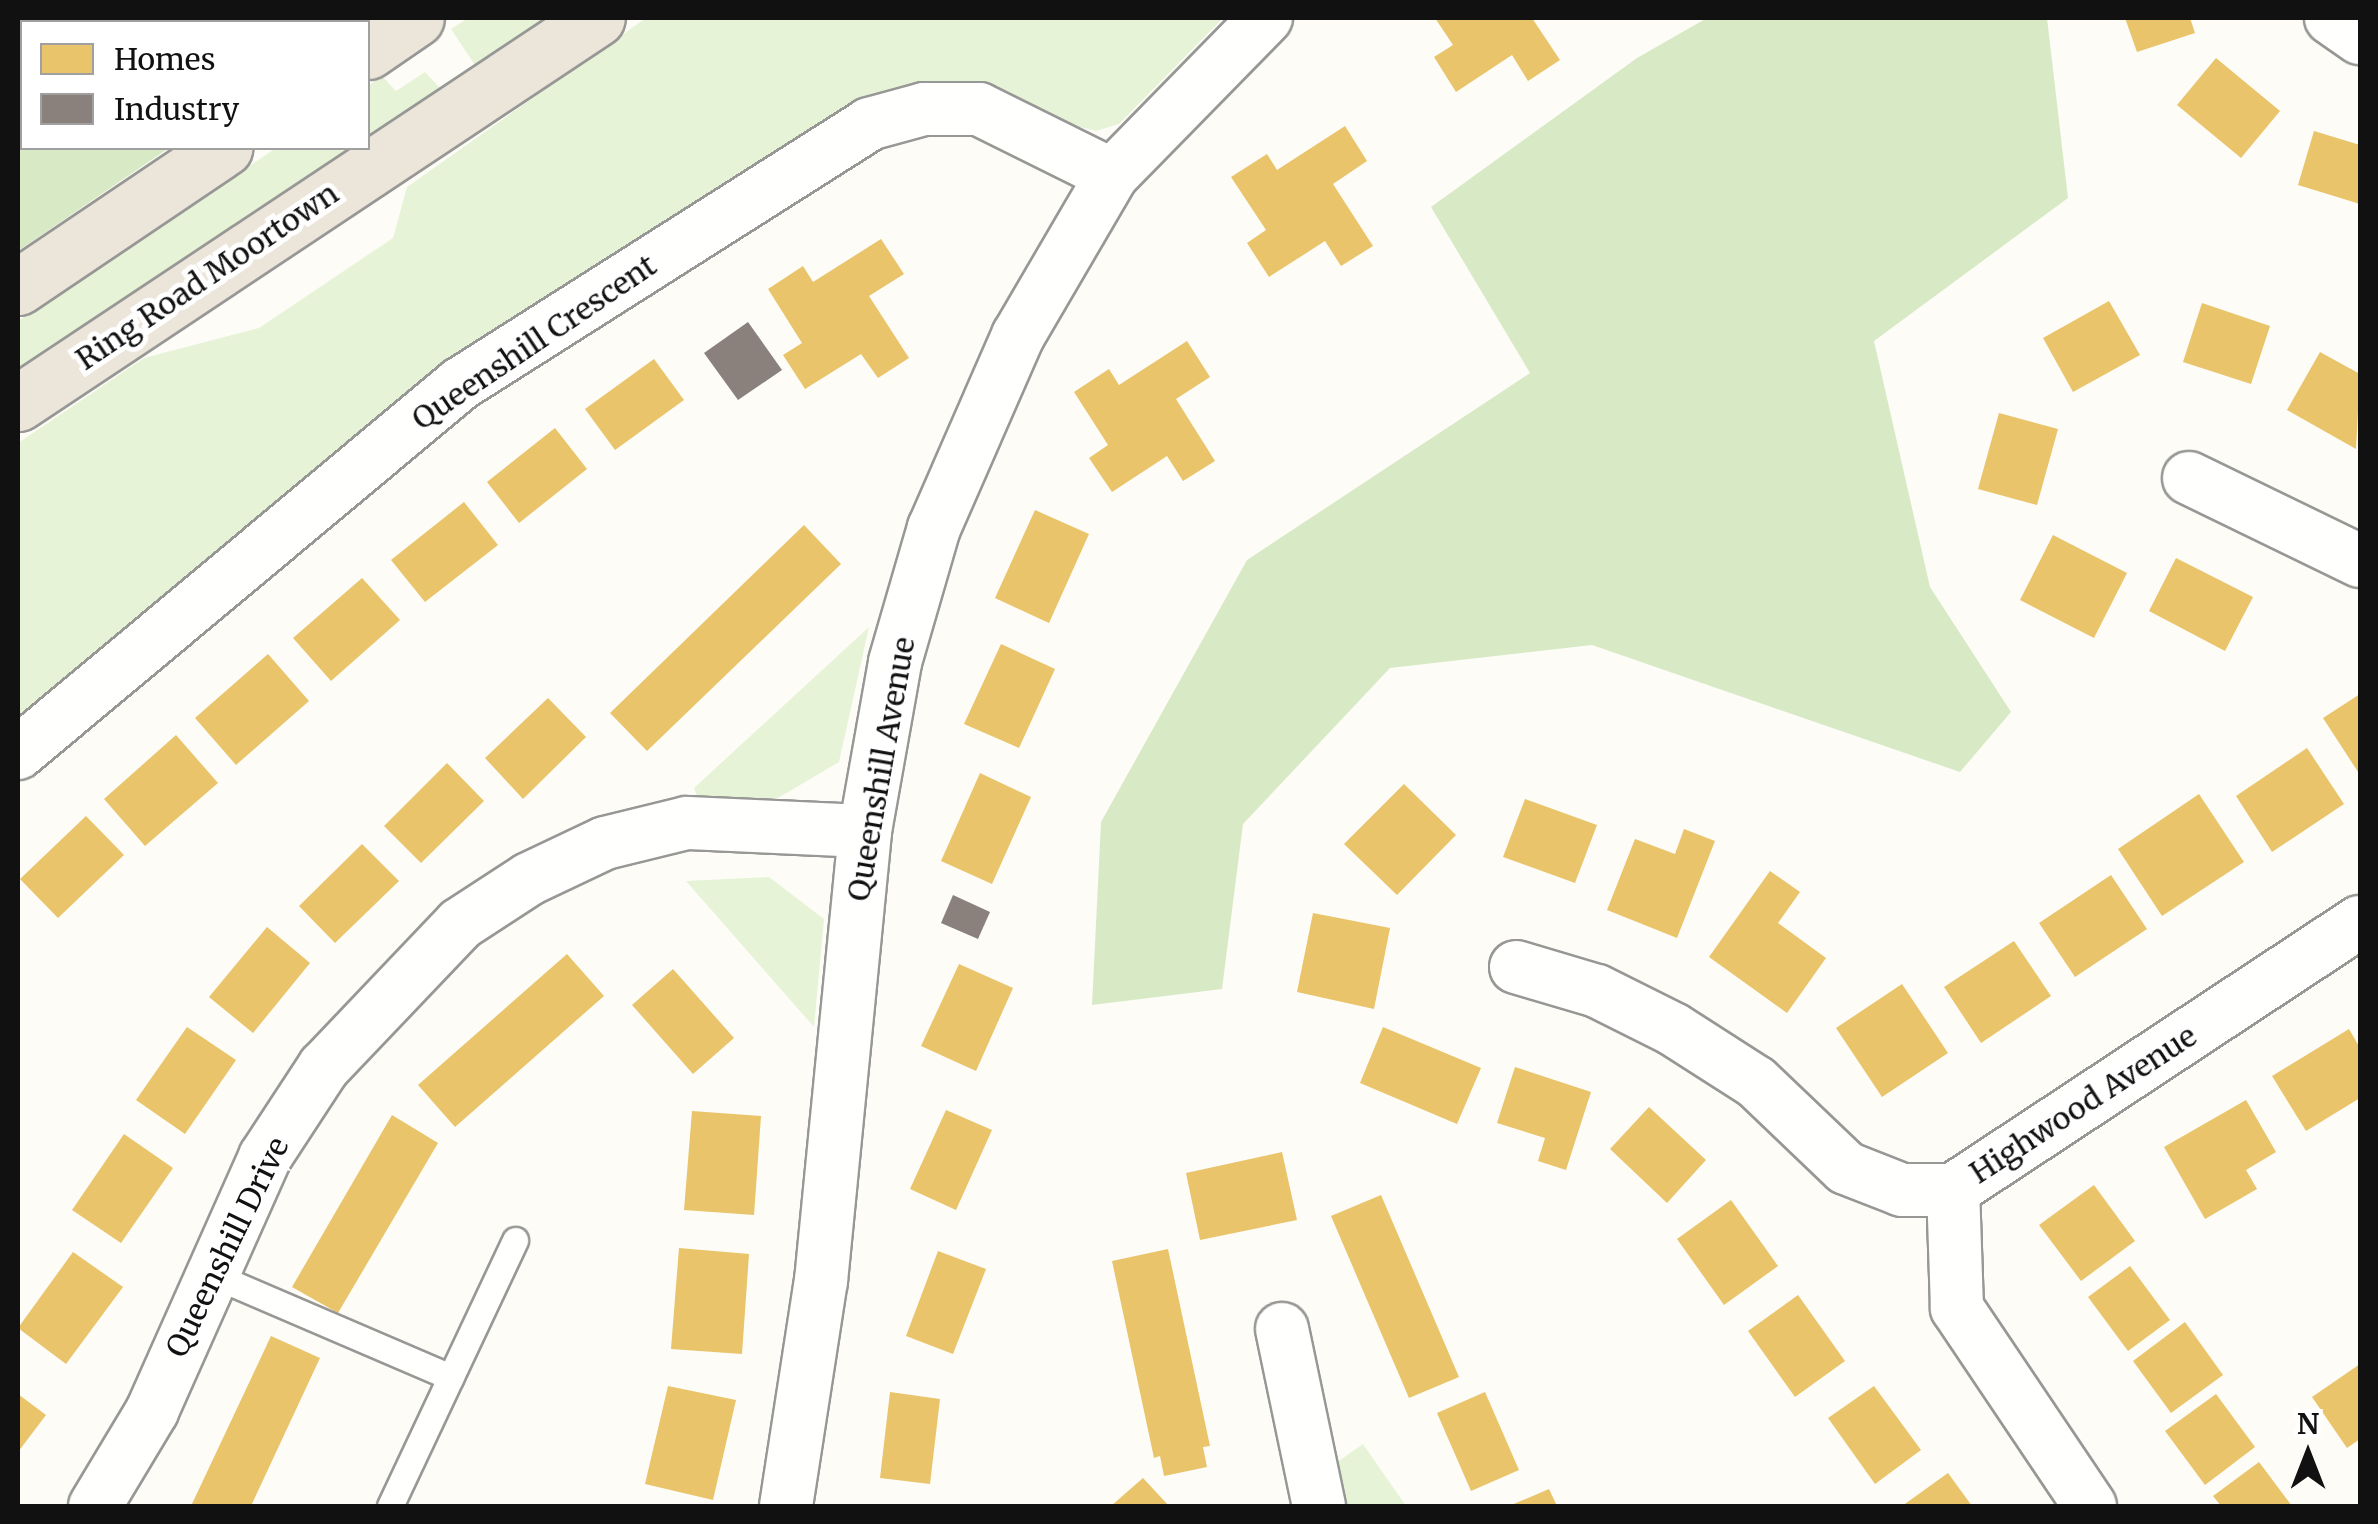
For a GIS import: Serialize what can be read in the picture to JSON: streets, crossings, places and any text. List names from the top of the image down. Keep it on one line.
{"streets":{"highway":["Ring Road Moortown"],"street":["Queenshill Crescent","Queenshill Avenue","Highwood Avenue","Queenshill Drive"]},"crossings":[["Queenshill Crescent","Queenshill Avenue"],["Queenshill Avenue","Queenshill Drive"]],"legend":["Homes","Industry"],"north":"top"}
